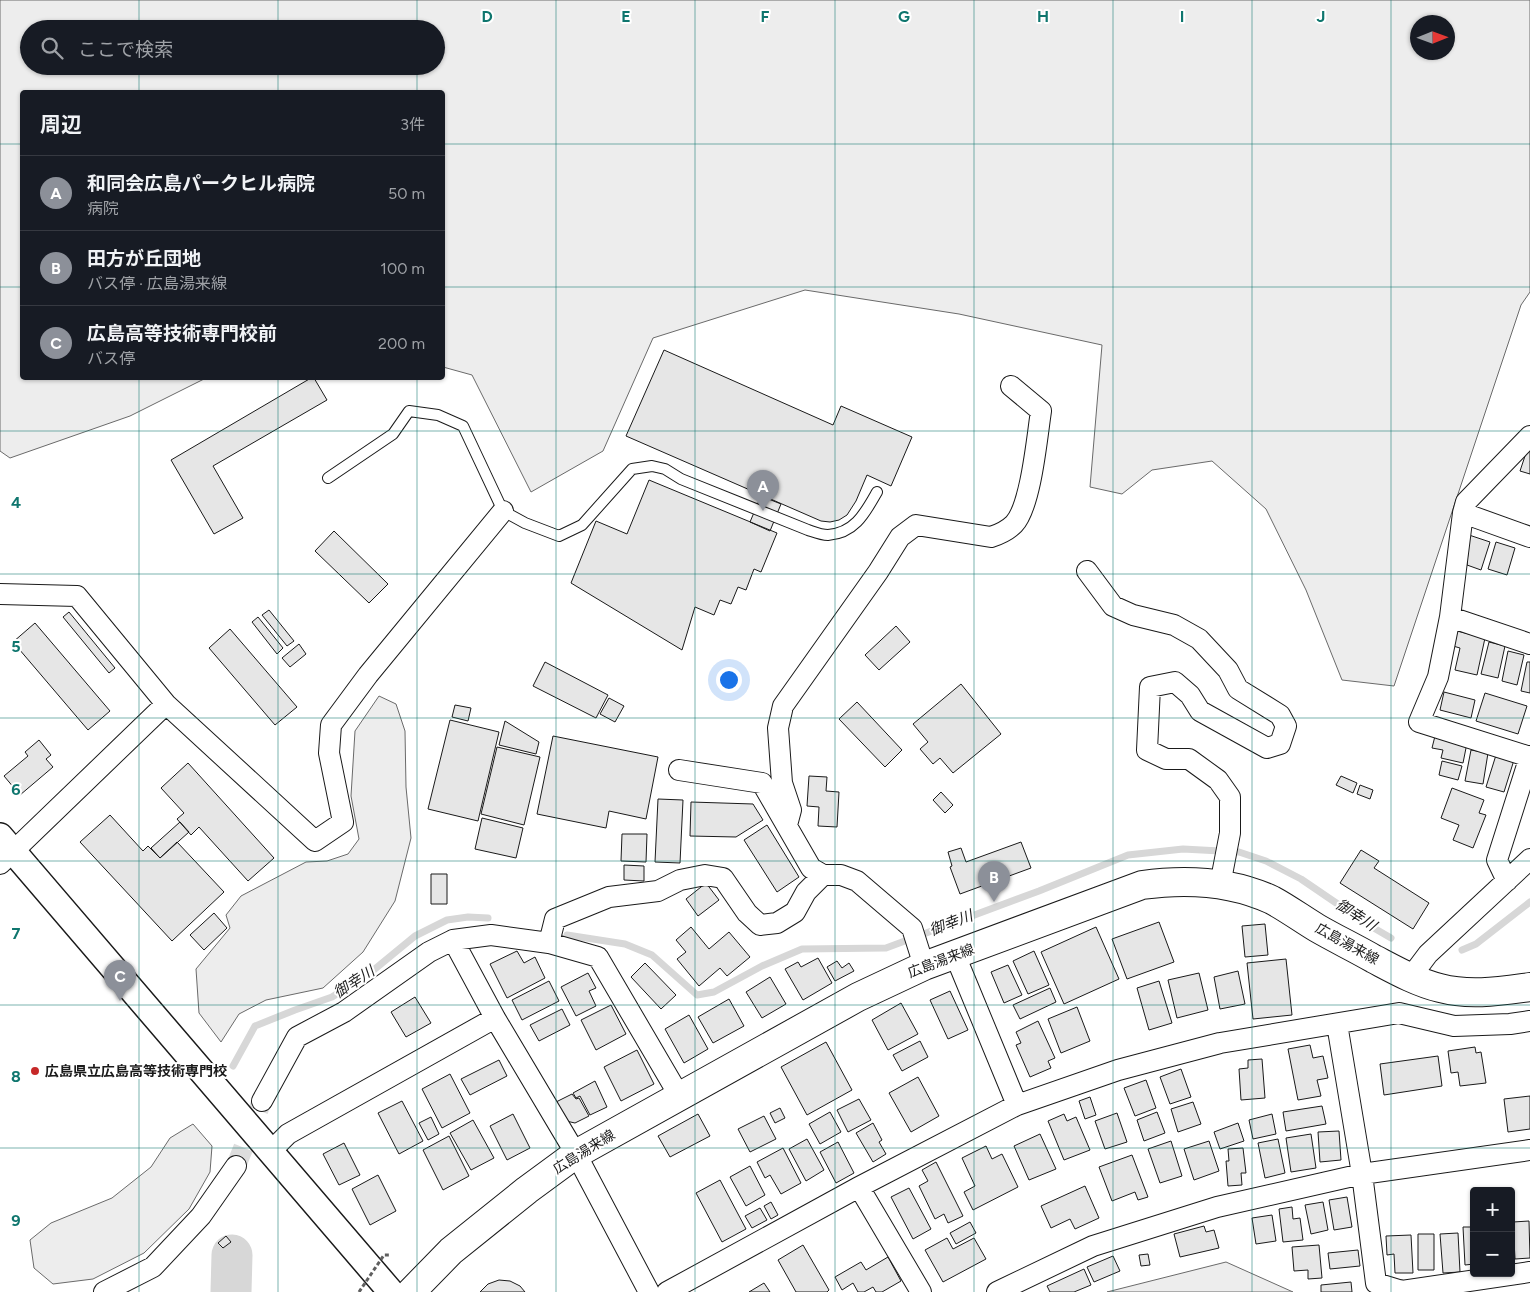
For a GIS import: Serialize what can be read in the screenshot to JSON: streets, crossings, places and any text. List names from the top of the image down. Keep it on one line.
{"streets":{"main road":["広島湯来線"]},"water":["御幸川"],"places":["広島県立広島高等技術専門校"],"north":"right","page":{"search":"ここで検索","heading":["周辺","3件"],"list":[{"mark":"A","name":"和同会広島パークヒル病院","note":"病院","value":"50 m"},{"mark":"B","name":"田方が丘団地","note":"バス停 · 広島湯来線","value":"100 m"},{"mark":"C","name":"広島高等技術専門校前","note":"バス停","value":"200 m"}],"pins":["A","B","C"],"map_buttons":["+","−"]},"grid":{"columns":["D","E","F","G","H","I","J"],"rows":["4","5","6","7","8","9"]}}
